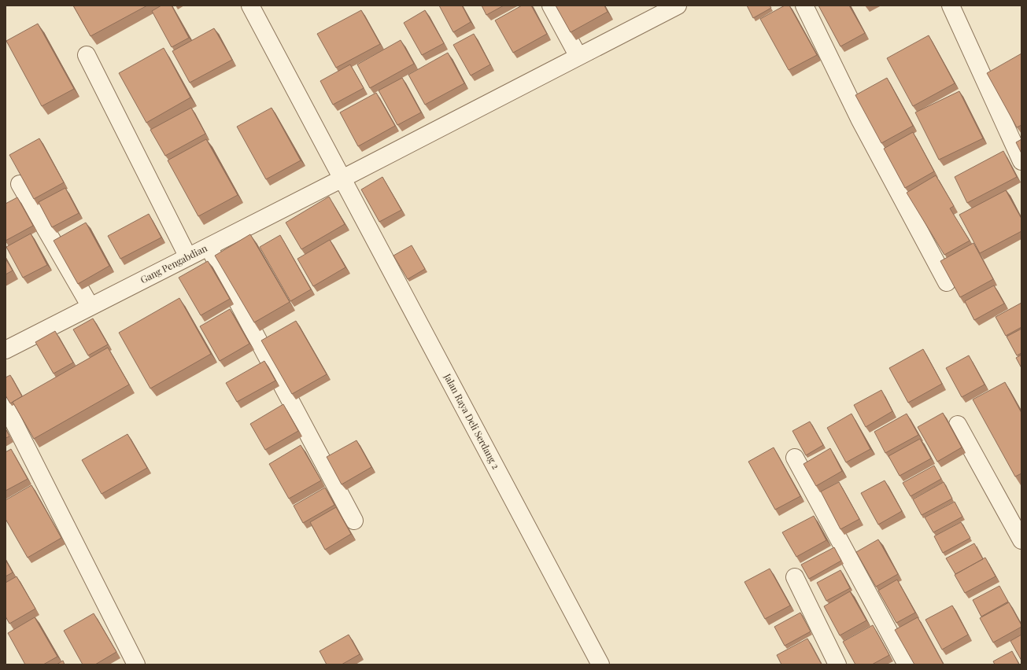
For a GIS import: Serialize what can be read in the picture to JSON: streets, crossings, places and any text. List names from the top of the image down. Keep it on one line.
{"streets":{"street":["Gang Pengabdian","Jalan Raya Deli Serdang 2"]},"crossings":[["Gang Pengabdian","Jalan Raya Deli Serdang 2"]]}
